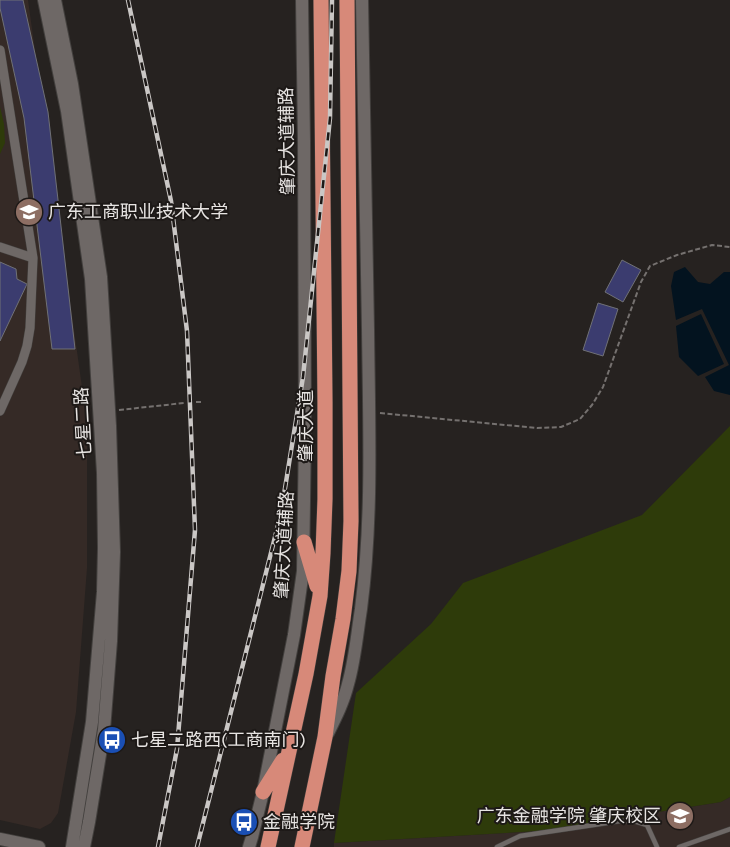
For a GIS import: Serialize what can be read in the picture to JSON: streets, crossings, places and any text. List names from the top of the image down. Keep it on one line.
{"streets":{"highway":["肇庆大道"],"street":["肇庆大道辅路","七星二路"]},"places":{"school or university":["广东工商职业技术大学","广东金融学院 肇庆校区"],"bus stop":["七星二路西(工商南门)","金融学院"]}}
